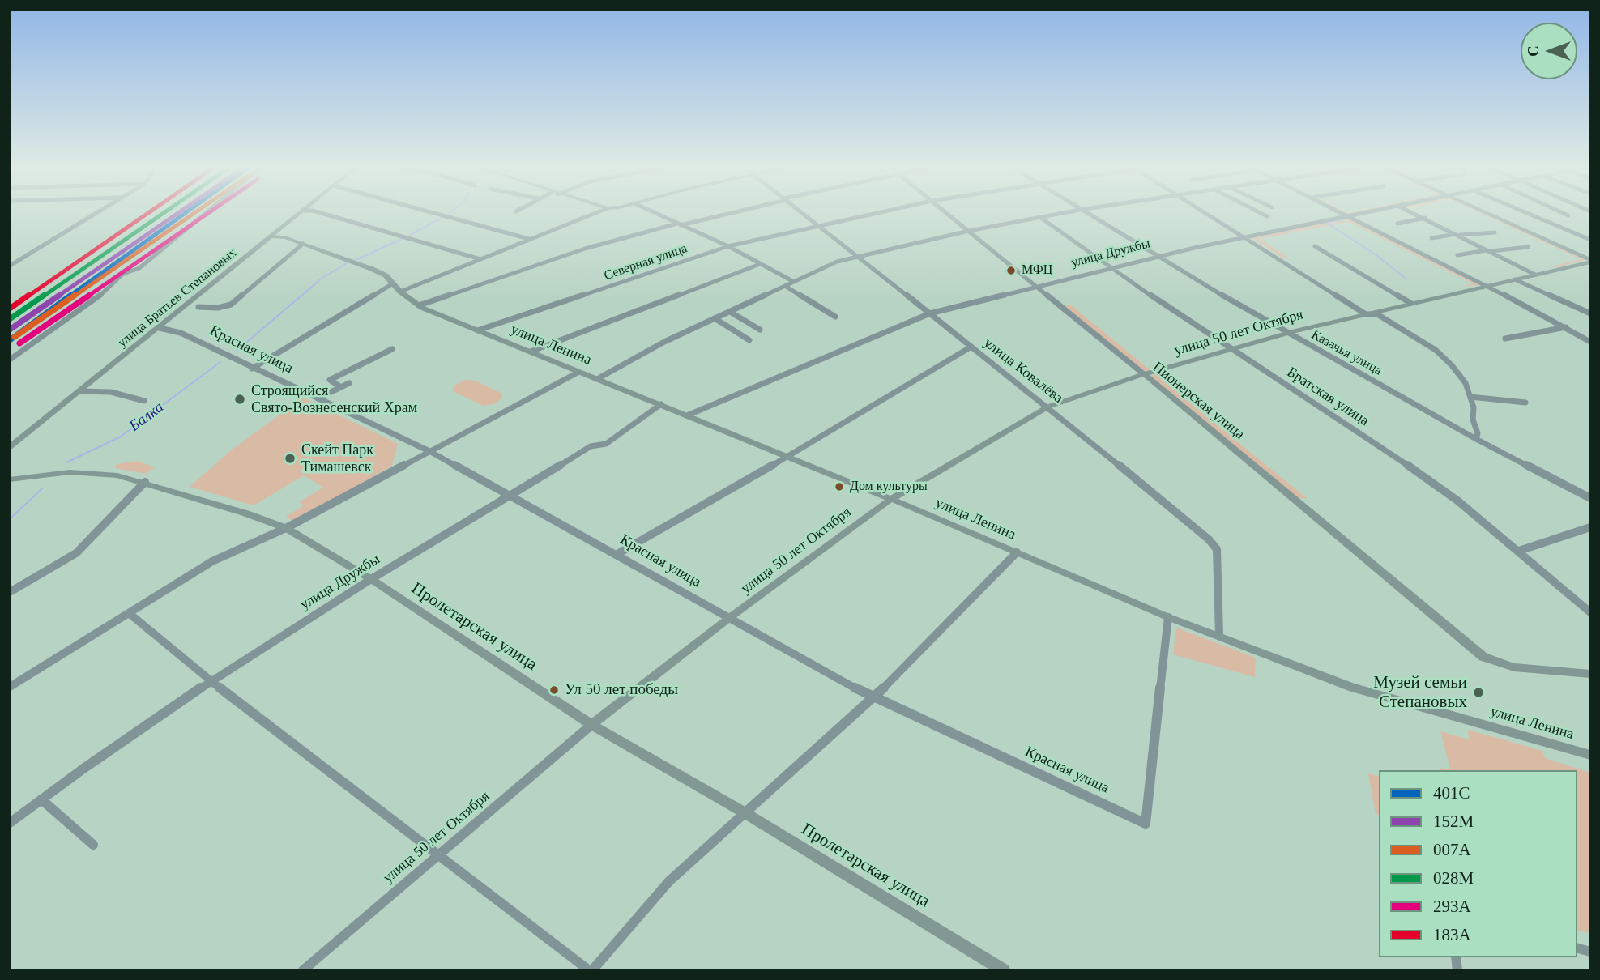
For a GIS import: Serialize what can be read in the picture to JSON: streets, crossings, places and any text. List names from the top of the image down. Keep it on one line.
{"streets":{"main road":["улица Братьев Степановых","улица 50 лет Октября","улица Ленина","Пионерская улица","Пролетарская улица"],"street":["улица Дружбы","Северная улица","Красная улица","Казачья улица","улица Ковалёва","Братская улица"]},"crossings":[["улица Дружбы","улица Ленина"],["улица Дружбы","Красная улица"],["улица Дружбы","Казачья улица"],["улица Дружбы","улица Ковалёва"],["улица Дружбы","Братская улица"],["улица Дружбы","Пионерская улица"],["улица Дружбы","Пролетарская улица"],["Северная улица","улица Ленина"],["Северная улица","улица Ковалёва"],["улица Братьев Степановых","улица Ленина"],["улица Братьев Степановых","Красная улица"],["улица 50 лет Октября","улица Ленина"],["улица 50 лет Октября","Красная улица"],["улица 50 лет Октября","Казачья улица"],["улица 50 лет Октября","улица Ковалёва"],["улица 50 лет Октября","Братская улица"],["улица 50 лет Октября","Пионерская улица"],["улица 50 лет Октября","Пролетарская улица"],["улица Ленина","Красная улица"],["улица Ленина","улица Ковалёва"]],"water":["Балка"],"places":["МФЦ","Строящийся Свято-Вознесенский Храм","Скейт Парк Тимашевск","Дом культуры","Ул 50 лет победы","Музей семьи Степановых"],"lines":["transit line 401С","transit line 152М","transit line 007А","transit line 028М","transit line 293А","transit line 183А"],"legend":["401С","152М","007А","028М","293А","183А"],"north":"left"}
